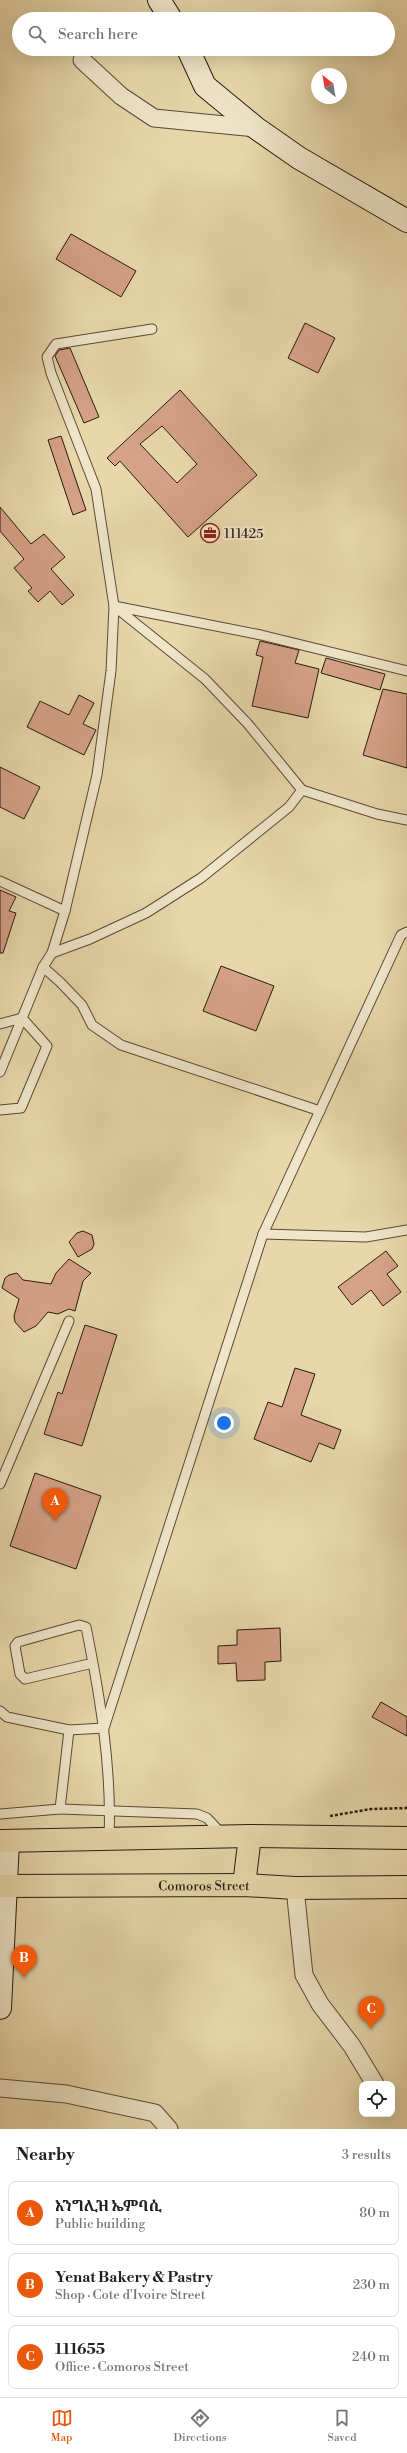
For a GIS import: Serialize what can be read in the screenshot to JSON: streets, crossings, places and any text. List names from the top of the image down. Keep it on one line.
{"streets":{"main road":["Comoros Street"]},"places":{"office":["111425"]},"north":"top left","page":{"search":"Search here","pins":["A","B","C"],"heading":["Nearby","3 results"],"list":[{"mark":"A","name":"እንግሊዝ ኤምባሲ","note":"Public building","value":"80 m"},{"mark":"B","name":"Yenat Bakery & Pastry","note":"Shop · Cote d'Ivoire Street","value":"230 m"},{"mark":"C","name":"111655","note":"Office · Comoros Street","value":"240 m"}],"nav":["Map","Directions","Saved"]}}
